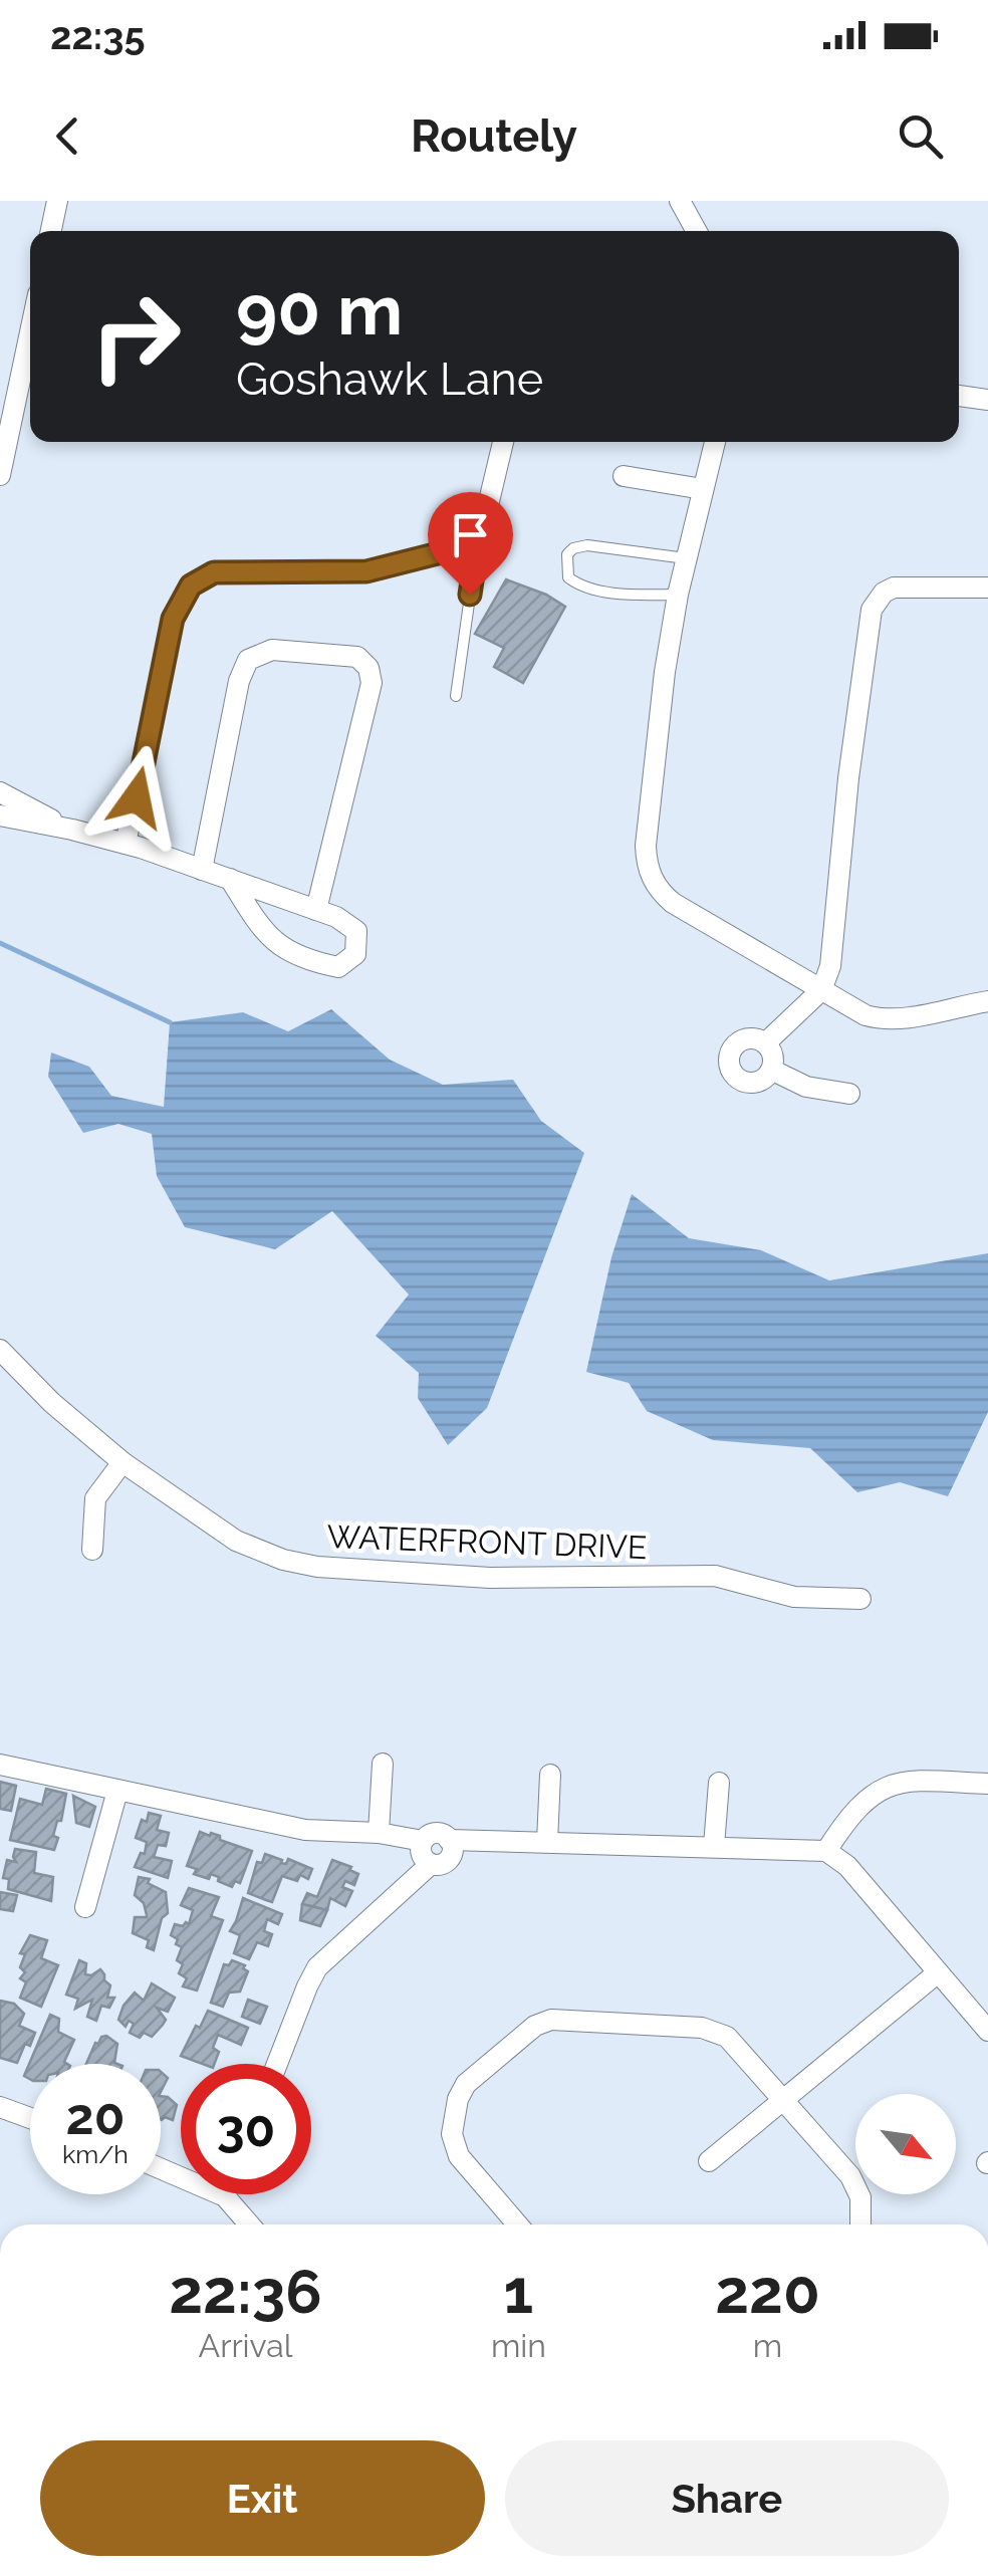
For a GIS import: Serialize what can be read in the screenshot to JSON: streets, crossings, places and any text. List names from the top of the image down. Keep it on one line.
{"streets":{"street":["WATERFRONT DRIVE"]},"north":"bottom right","page":{"status":"22:35","header":"Routely","turn":["90 m","Goshawk Lane"],"speed":"20 km/h","limit":"30","eta":["22:36","Arrival","1","min","220","m"],"buttons":["Exit","Share"]}}
